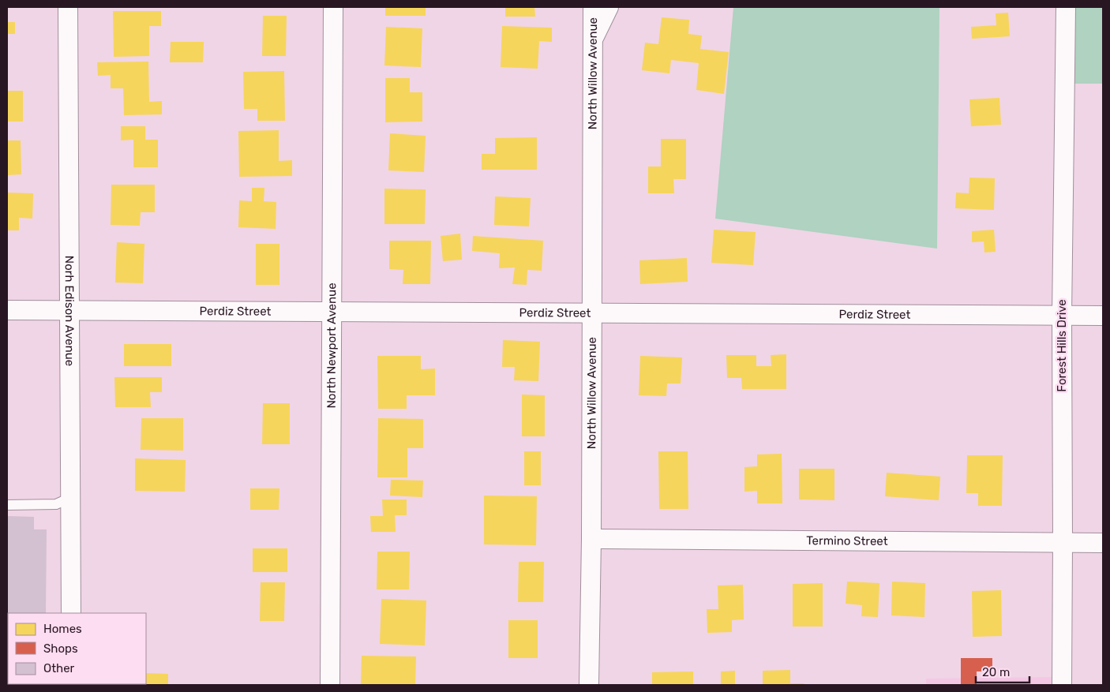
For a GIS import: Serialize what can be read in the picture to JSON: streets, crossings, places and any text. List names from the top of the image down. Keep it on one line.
{"streets":{"street":["North Willow Avenue","Norh Edison Avenue","Perdiz Street","Forest Hills Drive","North Newport Avenue","Termino Street"]},"crossings":[["North Willow Avenue","Perdiz Street"],["North Willow Avenue","Termino Street"],["Norh Edison Avenue","Perdiz Street"],["Perdiz Street","Forest Hills Drive"],["Perdiz Street","North Newport Avenue"],["Forest Hills Drive","Termino Street"]],"legend":["Homes","Shops","Other"],"scale_bar":"20 m"}
